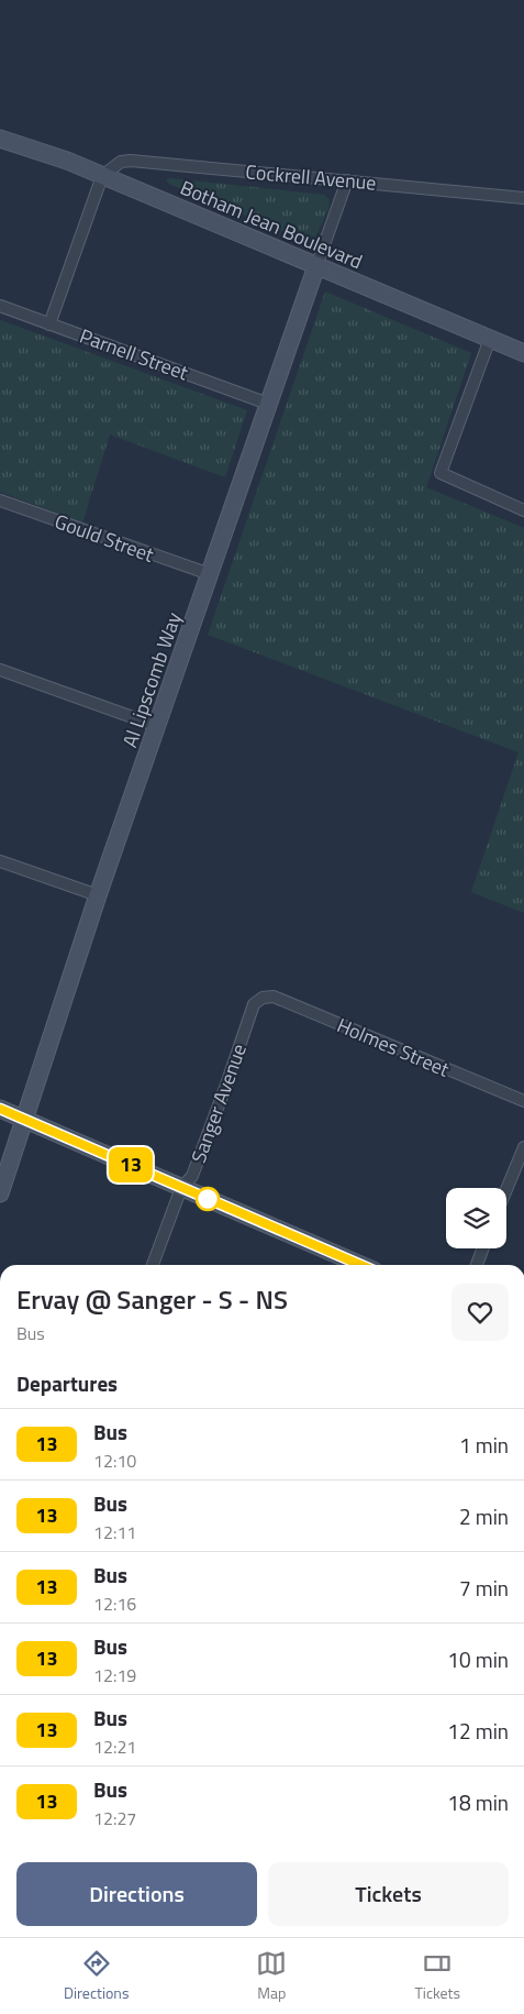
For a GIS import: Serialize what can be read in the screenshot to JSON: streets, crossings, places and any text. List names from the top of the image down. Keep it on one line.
{"streets":{"street":["Cockrell Avenue","Botham Jean Boulevard","Parnell Street","Gould Street","Al Lipscomb Way","Holmes Street","Sanger Avenue"]},"crossings":[["Cockrell Avenue","Botham Jean Boulevard"],["Cockrell Avenue","Al Lipscomb Way"],["Botham Jean Boulevard","Al Lipscomb Way"],["Parnell Street","Al Lipscomb Way"],["Gould Street","Al Lipscomb Way"],["Holmes Street","Sanger Avenue"]],"lines":["bus line 13"],"page":{"on_map":"13","heading":[["Ervay @ Sanger - S - NS","Bus"],"Departures"],"list":[{"mark":"13","name":"Bus","note":"12:10","value":"1 min"},{"mark":"13","name":"Bus","note":"12:11","value":"2 min"},{"mark":"13","name":"Bus","note":"12:16","value":"7 min"},{"mark":"13","name":"Bus","note":"12:19","value":"10 min"},{"mark":"13","name":"Bus","note":"12:21","value":"12 min"},{"mark":"13","name":"Bus","note":"12:27","value":"18 min"}],"buttons":["Directions","Tickets"],"tabs":["Directions","Map","Tickets"]}}
